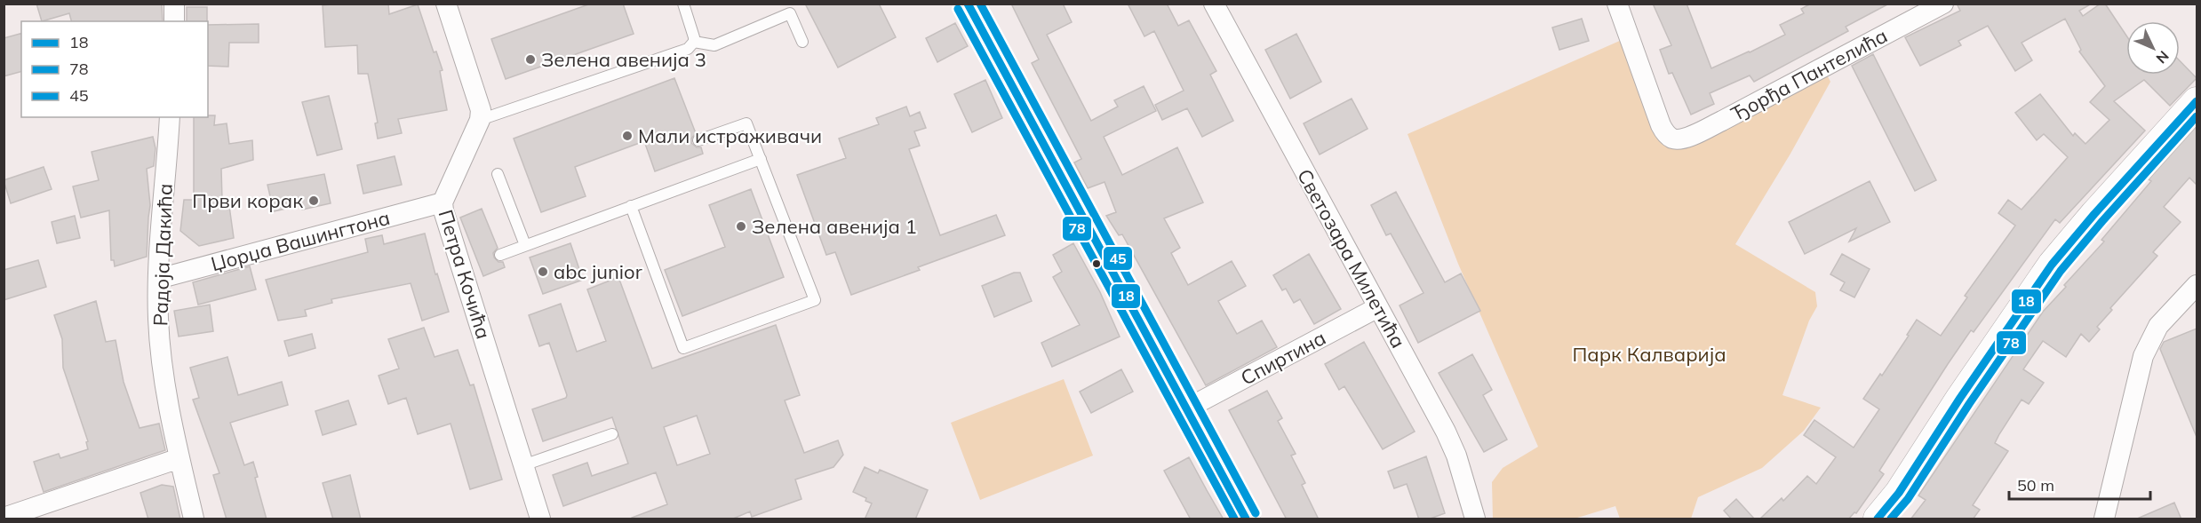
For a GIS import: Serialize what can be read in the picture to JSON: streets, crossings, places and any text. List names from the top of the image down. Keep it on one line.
{"streets":{"street":["Ђорђа Пантелића","Џорџа Вашингтона","Радоја Дакића","Светозара Милетића","Петра Кочића","Спиртина"]},"crossings":[["Џорџа Вашингтона","Радоја Дакића"],["Џорџа Вашингтона","Петра Кочића"],["Светозара Милетића","Спиртина"]],"parks":["Парк Калварија"],"places":["Зелена авенија 3","Мали истраживачи","Први корак","Зелена авенија 1","abc junior"],"lines":["transit line 18","transit line 45","transit line 78"],"legend":["18","78","45"],"scale_bar":"50 m","north":"bottom right"}
